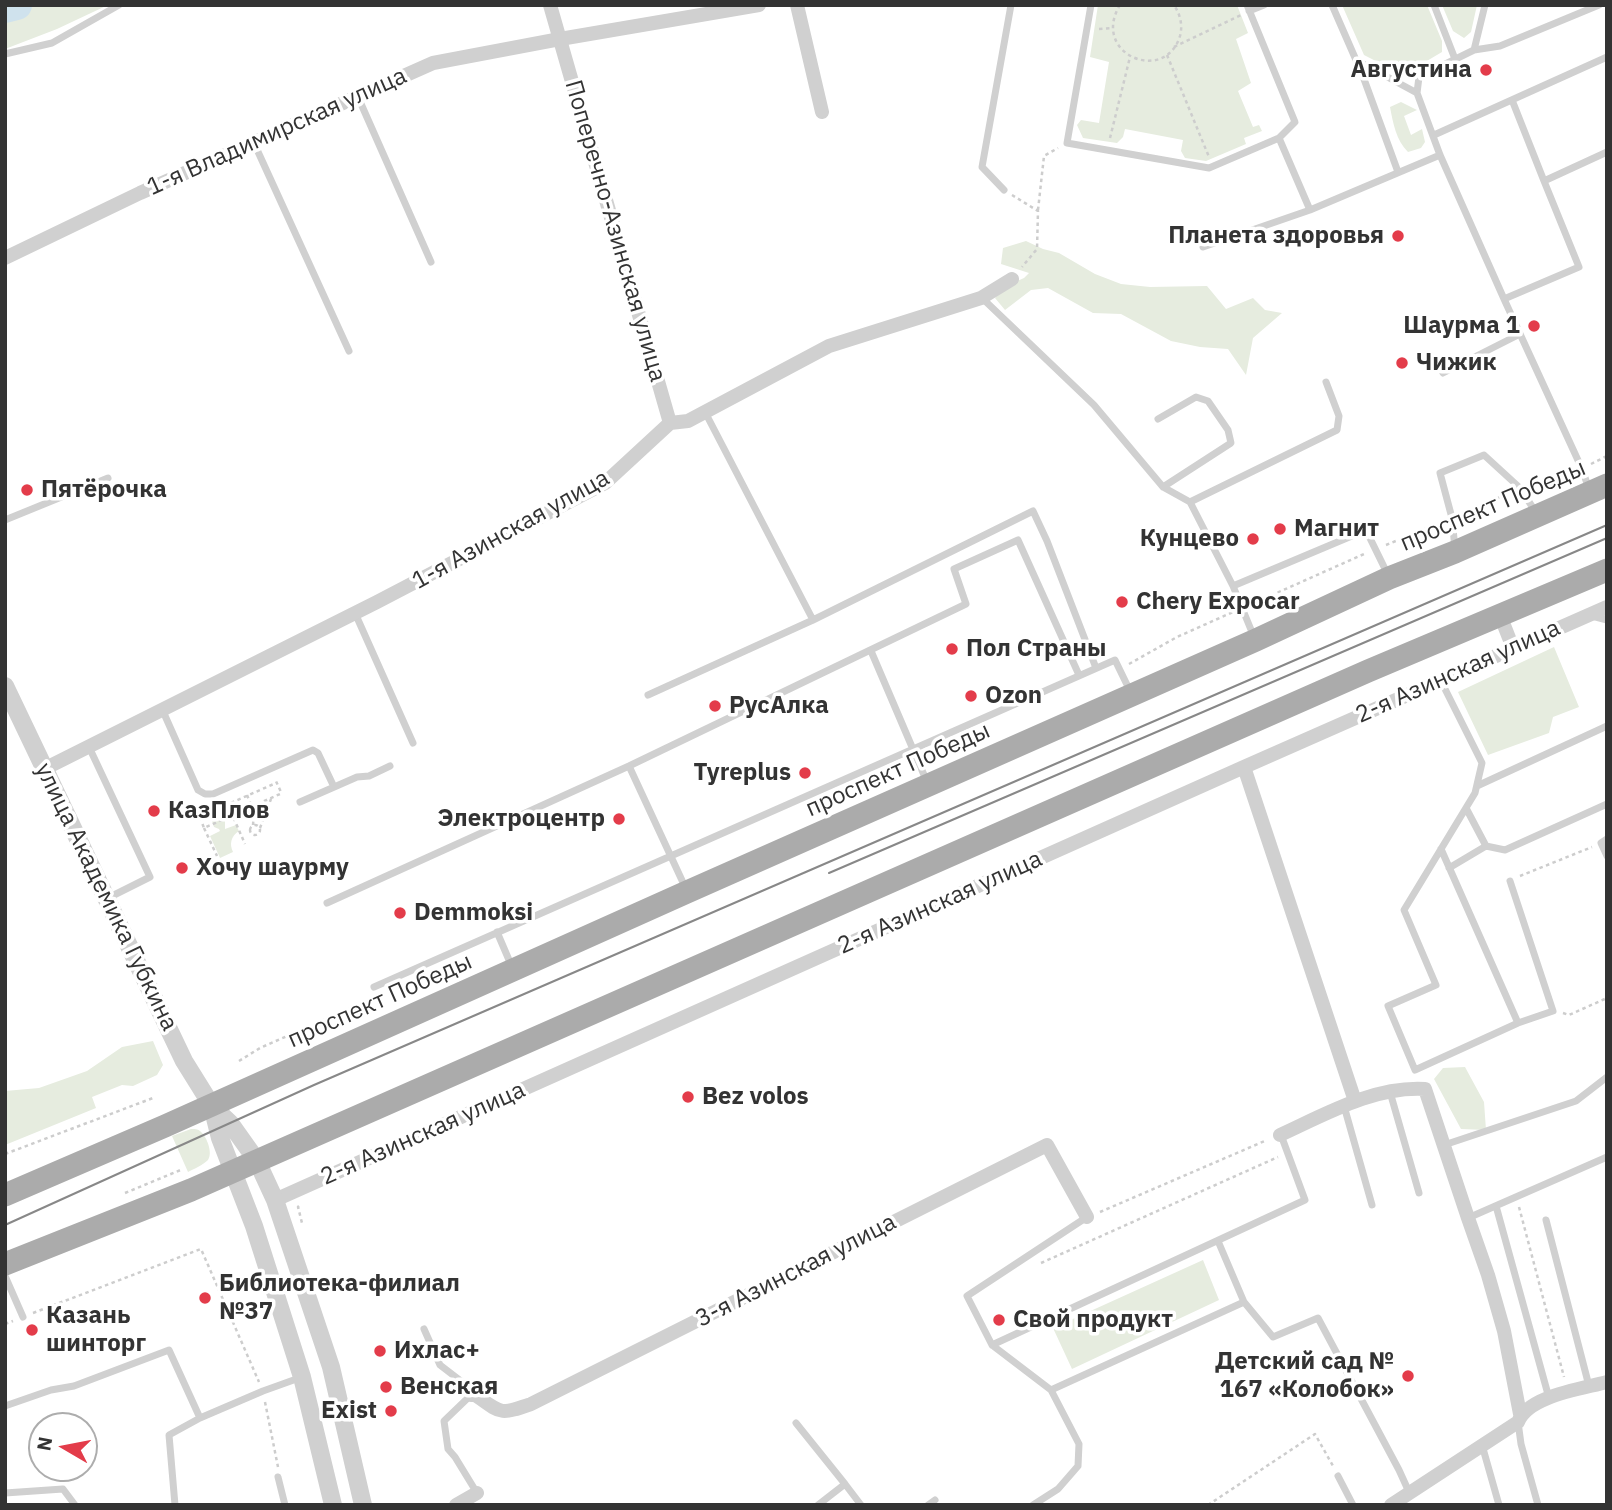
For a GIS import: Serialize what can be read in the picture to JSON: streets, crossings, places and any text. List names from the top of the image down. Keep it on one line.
{"streets":{"main road":["проспект Победы"],"street":["1-я Владимирская улица","Поперечно-Азинская улица","1-я Азинская улица","2-я Азинская улица","улица Академика Губкина","3-я Азинская улица"]},"crossings":[["1-я Владимирская улица","Поперечно-Азинская улица"],["Поперечно-Азинская улица","1-я Азинская улица"],["проспект Победы","улица Академика Губкина"],["1-я Азинская улица","улица Академика Губкина"],["2-я Азинская улица","улица Академика Губкина"]],"places":["Августина","Планета здоровья","Шаурма 1","Чижик","Пятёрочка","Магнит","Кунцево","Chery Expocar","Пол Страны","Ozon","РусАлка","Tyreplus","КазПлов","Электроцентр","Хочу шаурму","Demmoksi","Bez volos","Библиотека-филиал №37","Свой продукт","Казань шинторг","Ихлас+","Детский сад № 167 «Колобок»","Венская","Exist"],"north":"left"}
